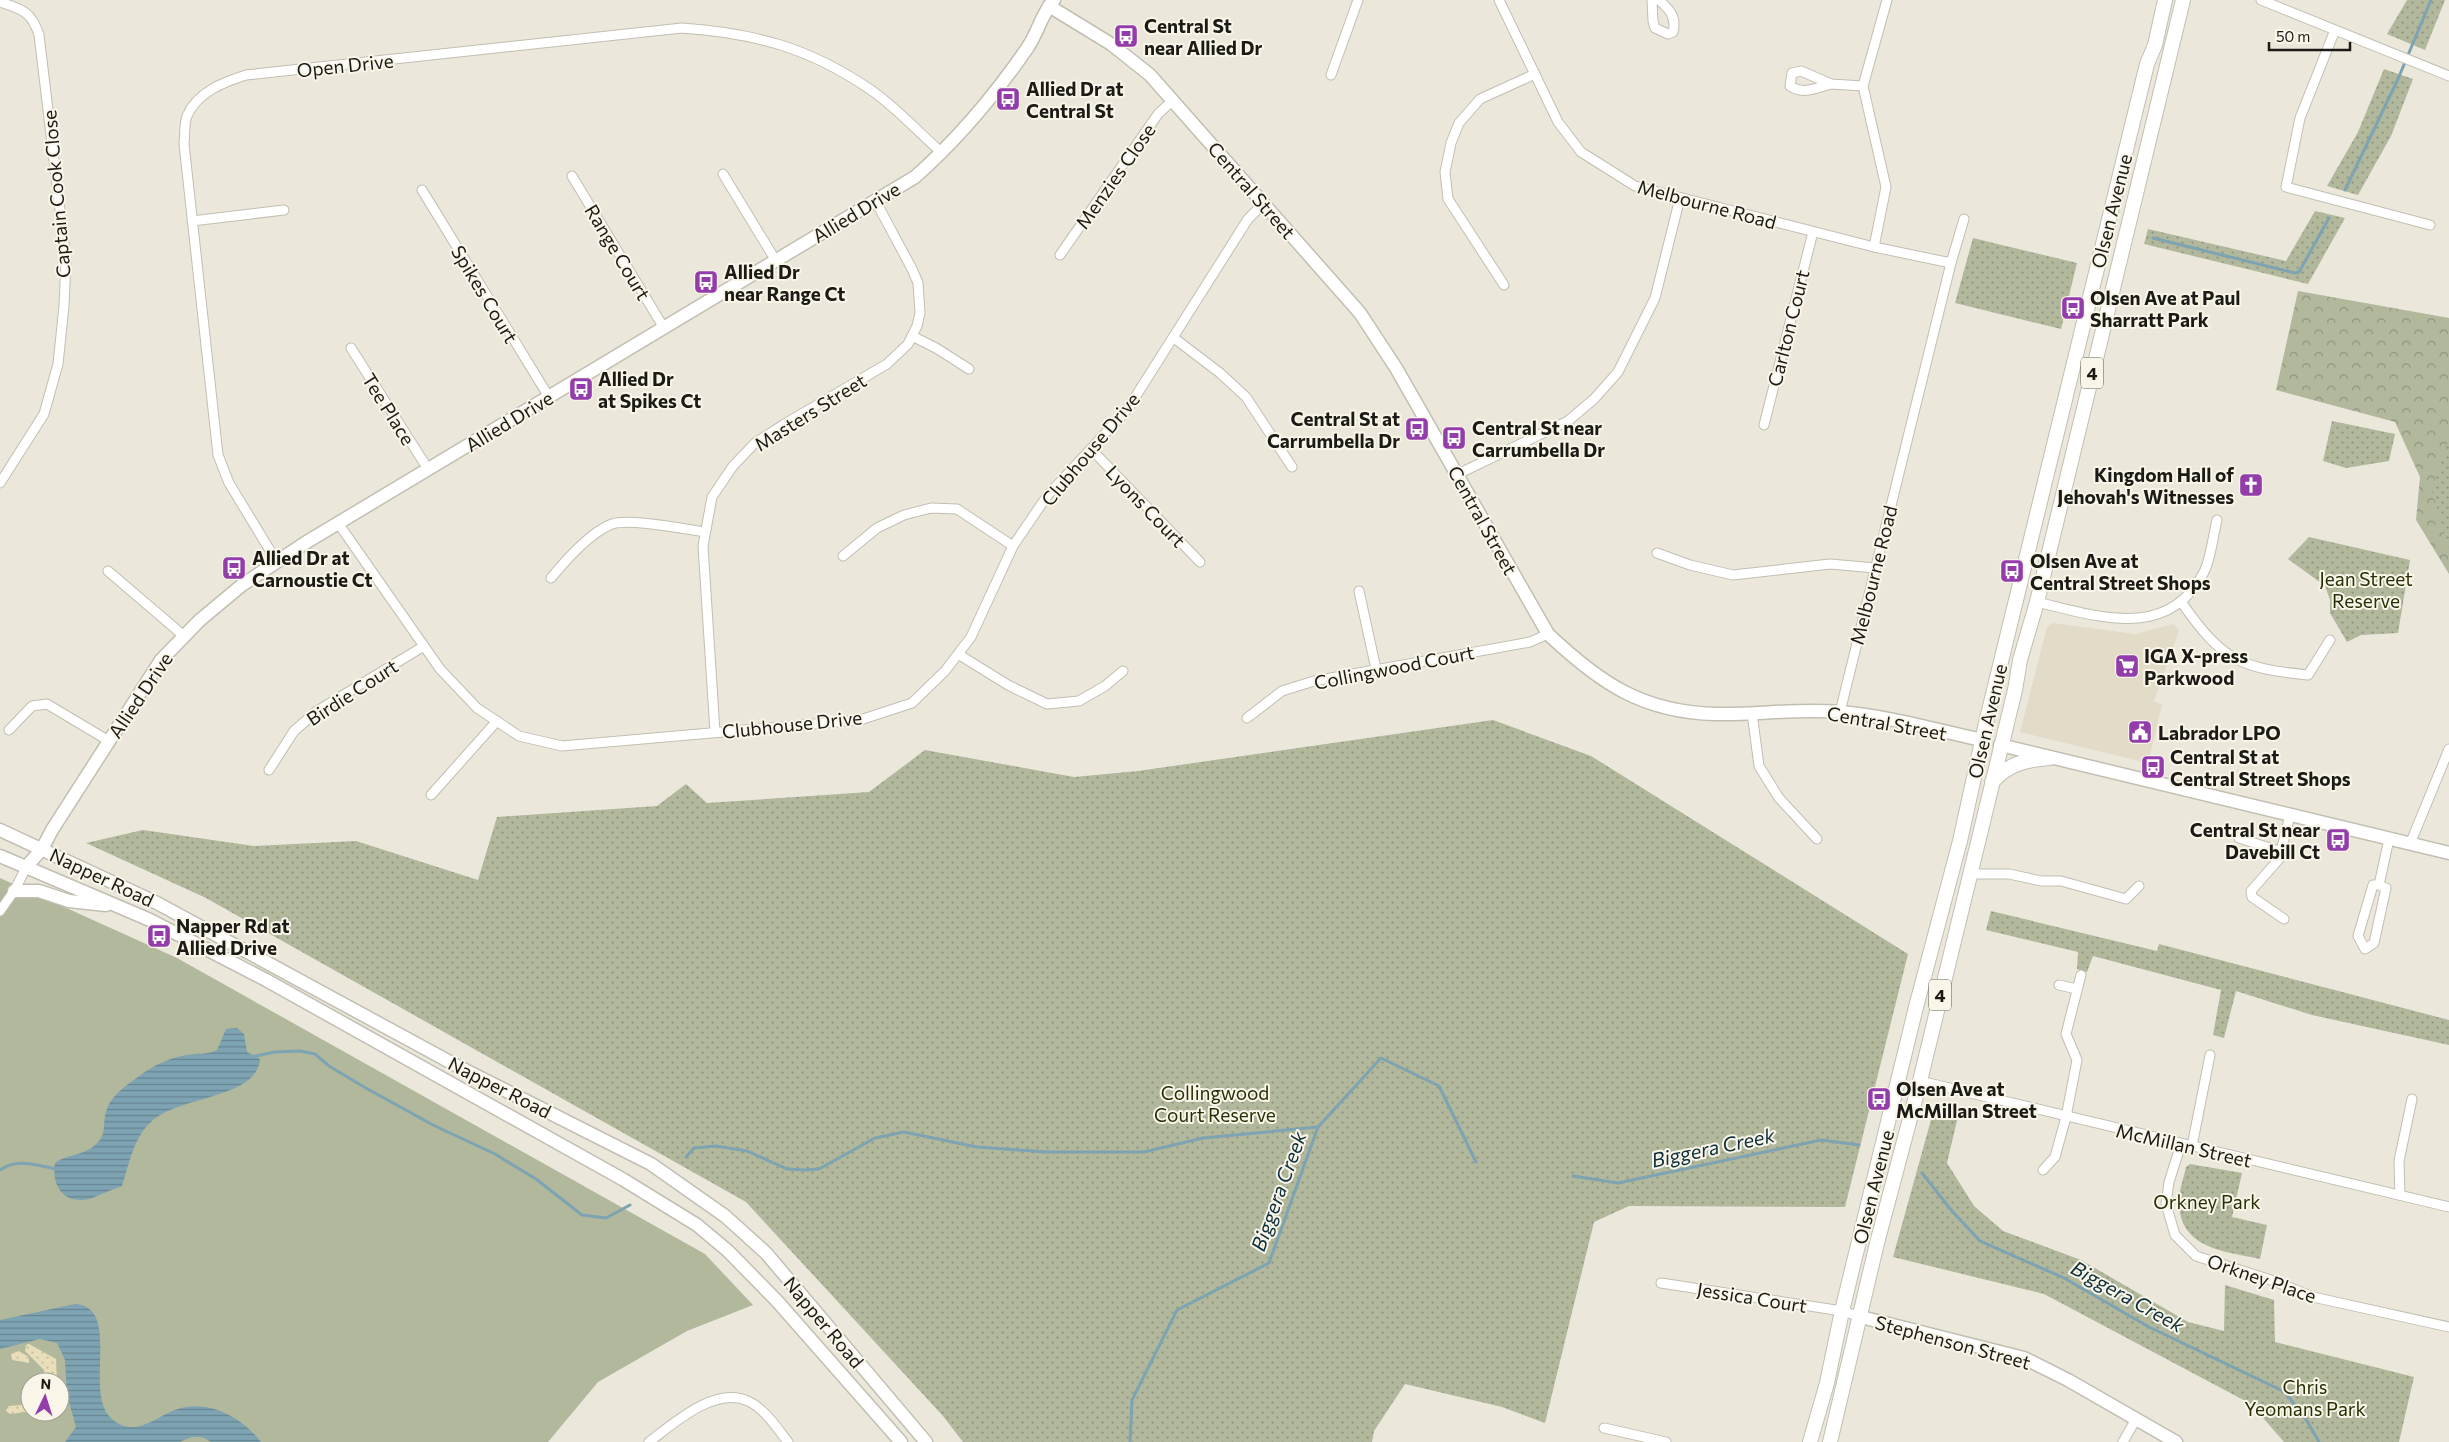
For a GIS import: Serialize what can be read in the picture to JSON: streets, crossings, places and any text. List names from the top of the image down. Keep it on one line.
{"streets":{"main road":["Olsen Avenue","4"],"street":["Open Drive","Menzies Close","Central Street","Captain Cook Close","Melbourne Road","Allied Drive","Range Court","Spikes Court","Carlton Court","Tee Place","Masters Street","Clubhouse Drive","Lyons Court","Collingwood Court","Birdie Court","Napper Road","McMillan Street","Orkney Place","Jessica Court","Stephenson Street"]},"crossings":[["Open Drive","Allied Drive"],["Menzies Close","Central Street"],["Central Street","Melbourne Road"],["Central Street","Olsen Avenue"],["Central Street","Allied Drive"],["Central Street","Clubhouse Drive"],["Central Street","Collingwood Court"],["Melbourne Road","Carlton Court"],["Olsen Avenue","McMillan Street"],["Olsen Avenue","Jessica Court"],["Olsen Avenue","Stephenson Street"],["Allied Drive","Range Court"],["Allied Drive","Spikes Court"],["Allied Drive","Tee Place"],["Allied Drive","Clubhouse Drive"],["Allied Drive","Napper Road"],["Masters Street","Clubhouse Drive"],["Clubhouse Drive","Lyons Court"],["Clubhouse Drive","Birdie Court"],["McMillan Street","Orkney Place"],["Jessica Court","Stephenson Street"]],"water":["Biggera Creek"],"parks":["Jean Street Reserve","Collingwood Court Reserve","Orkney Park","Chris Yeomans Park"],"places":{"bus stop":["Central St near Allied Dr","Allied Dr at Central St","Allied Dr near Range Ct","Olsen Ave at Paul Sharratt Park","Allied Dr at Spikes Ct","Central St at Carrumbella Dr","Central St near Carrumbella Dr","Allied Dr at Carnoustie Ct","Olsen Ave at Central Street Shops","Central St at Central Street Shops","Central St near Davebill Ct","Napper Rd at Allied Drive","Olsen Ave at McMillan Street"],"church":["Kingdom Hall of Jehovah's Witnesses"],"supermarket":["IGA X-press Parkwood"],"public building":["Labrador LPO"]},"scale_bar":"50 m","north":"top"}
